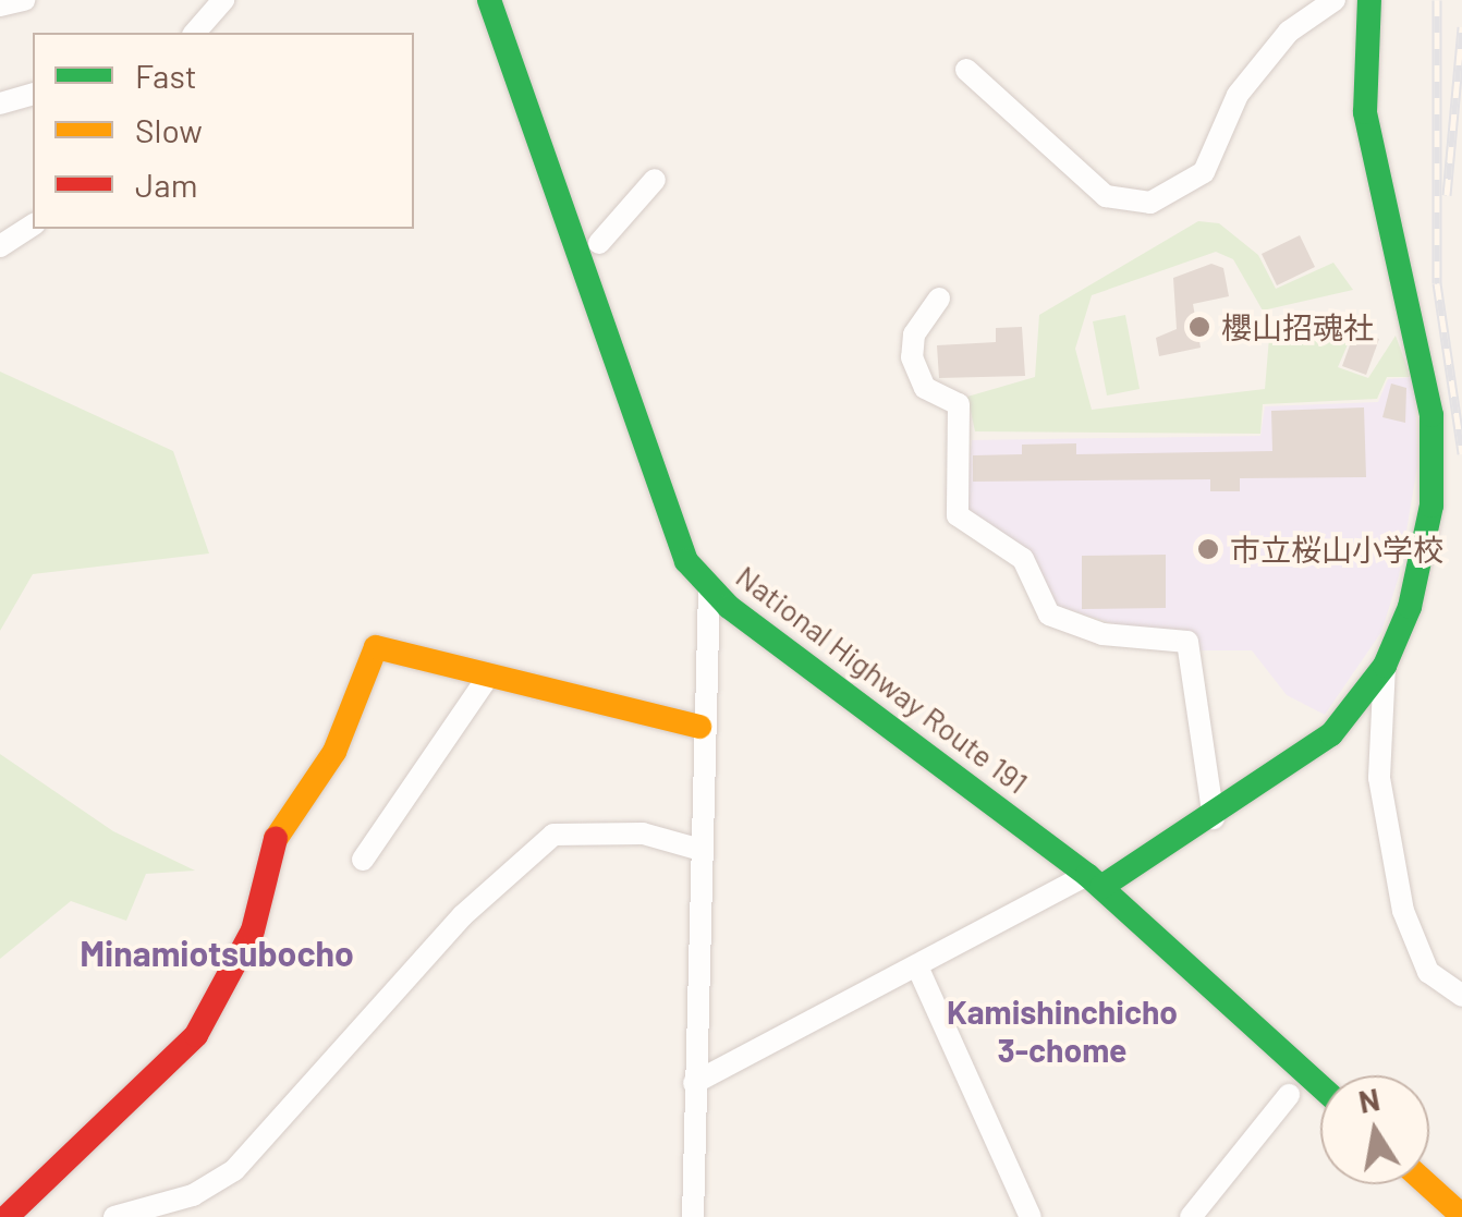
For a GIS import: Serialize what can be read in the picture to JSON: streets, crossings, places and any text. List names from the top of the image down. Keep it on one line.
{"streets":{"main road":["National Highway Route 191"]},"districts":["Minamiotsubocho","Kamishinchicho 3-chome"],"places":["櫻山招魂社","市立桜山小学校"],"legend":["Fast","Slow","Jam"],"north":"top"}
